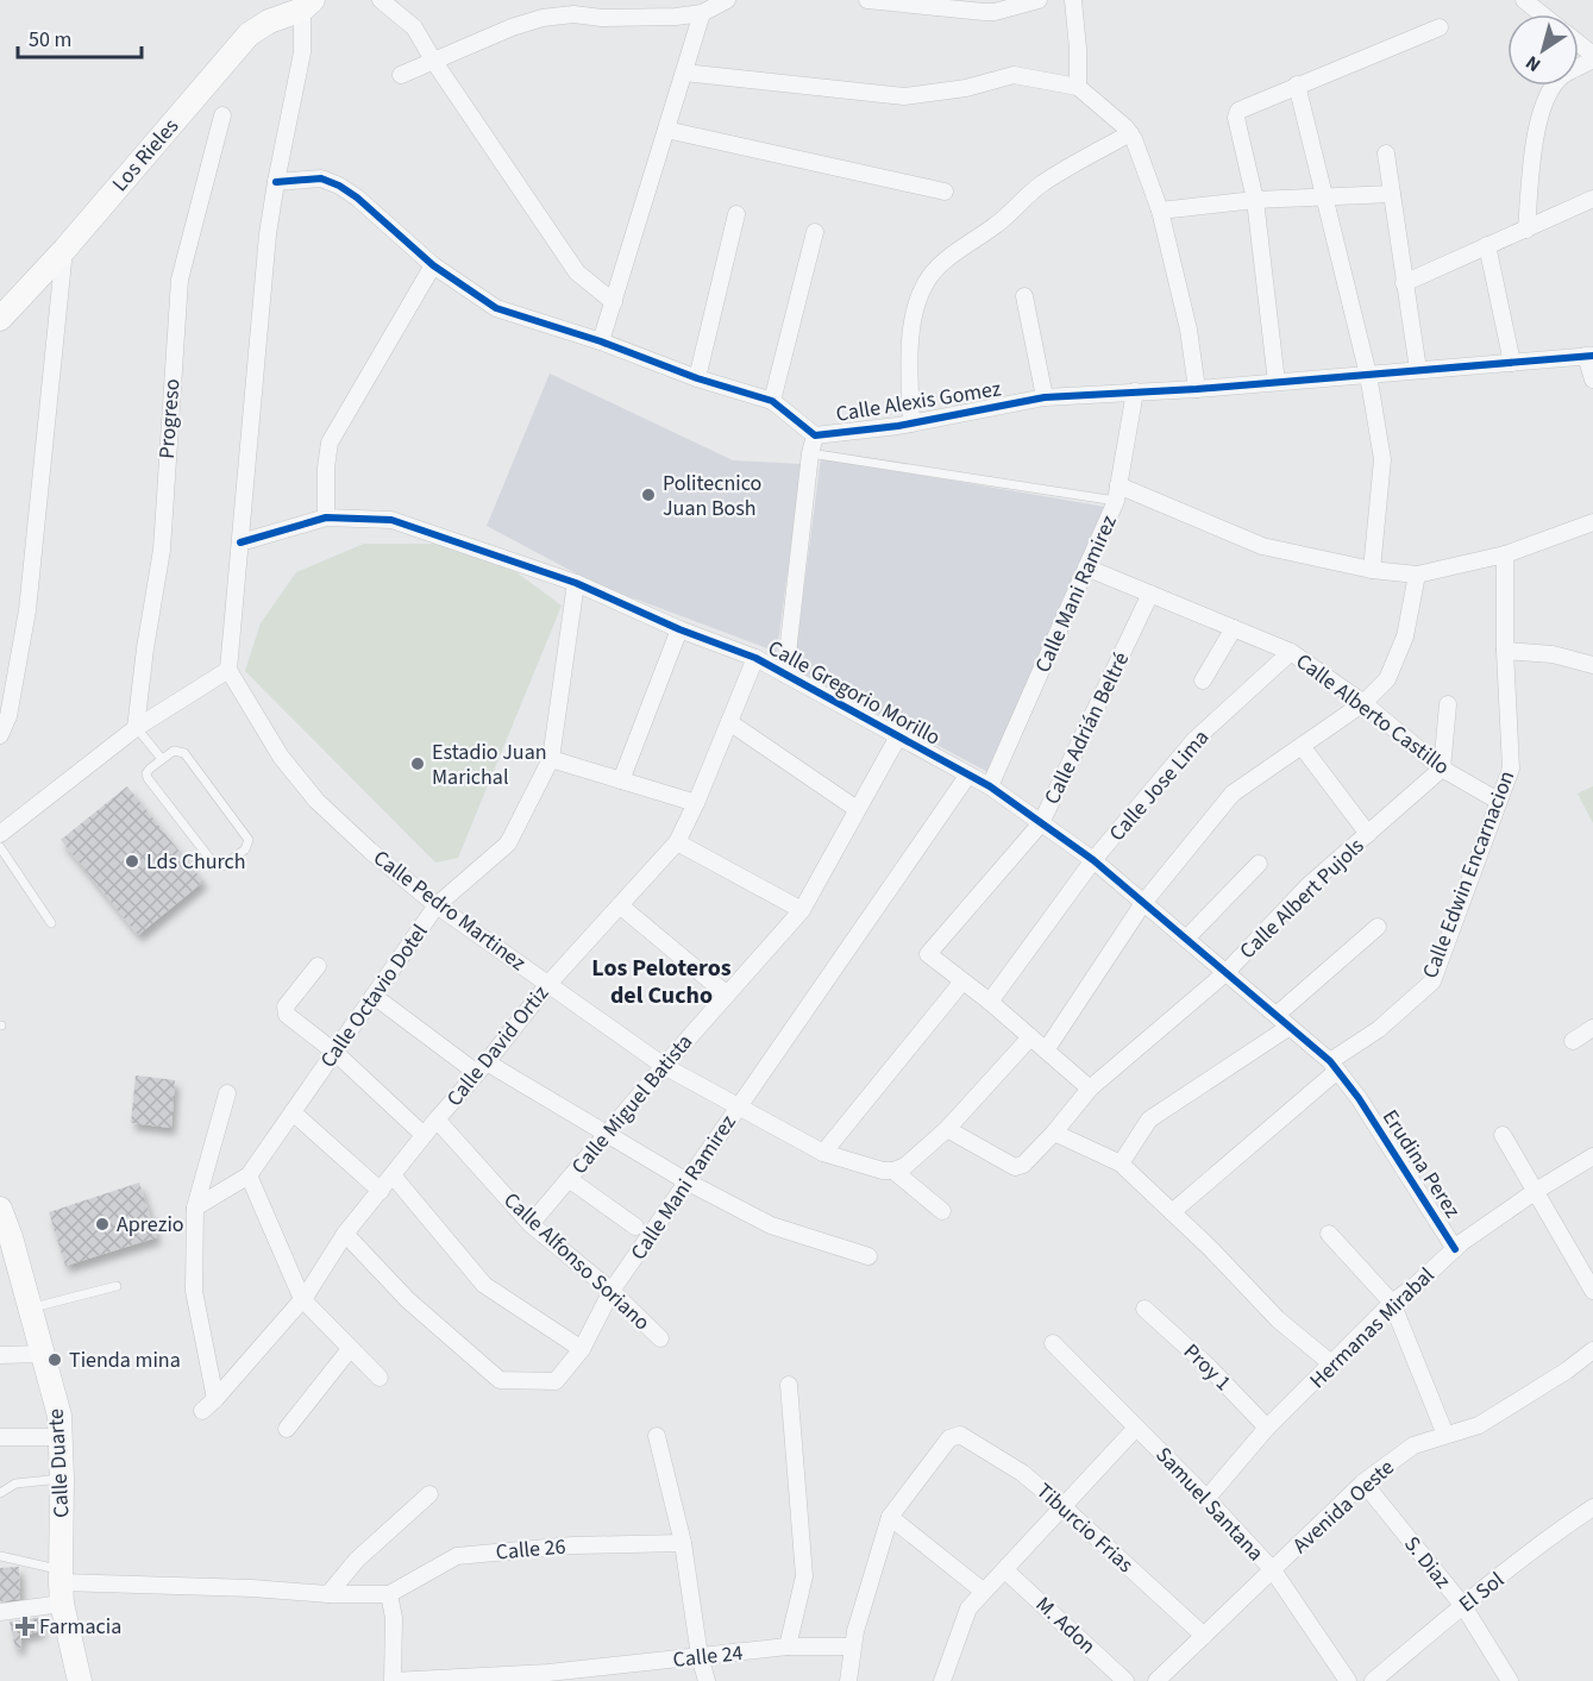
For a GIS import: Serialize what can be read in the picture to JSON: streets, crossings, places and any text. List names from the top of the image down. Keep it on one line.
{"streets":{"street":["Los Rieles","Calle Alexis Gomez","Progreso","Calle Mani Ramirez","Calle Gregorio Morillo","Calle Alberto Castillo","Calle Adrián Beltré","Calle Jose Lima","Calle Edwin Encarnacion","Calle Albert Pujols","Calle Pedro Martinez","Calle Octavio Dotel","Calle David Ortiz","Calle Miguel Batista","Erudina Perez","Calle Alfonso Soriano","Hermanas Mirabal","Proy 1","Calle Duarte","Samuel Santana","Avenida Oeste","Tiburcio Frias","Calle 26","S. Diaz","El Sol","M. Adon","Calle 24"]},"crossings":[["Calle Alexis Gomez","Calle Mani Ramirez"],["Calle Mani Ramirez","Calle Gregorio Morillo"],["Calle Mani Ramirez","Calle Alberto Castillo"],["Calle Mani Ramirez","Calle Pedro Martinez"],["Calle Mani Ramirez","Calle David Ortiz"],["Calle Mani Ramirez","Calle Alfonso Soriano"],["Calle Gregorio Morillo","Calle Adrián Beltré"],["Calle Gregorio Morillo","Calle Jose Lima"],["Calle Gregorio Morillo","Calle Edwin Encarnacion"],["Calle Gregorio Morillo","Calle Albert Pujols"],["Calle Gregorio Morillo","Calle Octavio Dotel"],["Calle Gregorio Morillo","Calle David Ortiz"],["Calle Gregorio Morillo","Calle Miguel Batista"],["Calle Gregorio Morillo","Erudina Perez"],["Calle Alberto Castillo","Calle Adrián Beltré"],["Calle Alberto Castillo","Calle Jose Lima"],["Calle Alberto Castillo","Calle Edwin Encarnacion"],["Calle Alberto Castillo","Calle Albert Pujols"],["Calle Pedro Martinez","Calle Octavio Dotel"],["Calle Pedro Martinez","Calle David Ortiz"],["Calle Pedro Martinez","Calle Miguel Batista"],["Calle David Ortiz","Calle Alfonso Soriano"],["Calle Miguel Batista","Calle Alfonso Soriano"],["Erudina Perez","Hermanas Mirabal"],["Hermanas Mirabal","Proy 1"],["Hermanas Mirabal","Samuel Santana"],["Samuel Santana","Avenida Oeste"],["Avenida Oeste","Tiburcio Frias"],["Avenida Oeste","S. Diaz"],["S. Diaz","El Sol"]],"districts":["Los Peloteros del Cucho"],"places":{"other":["Politecnico Juan Bosh","Estadio Juan Marichal","Lds Church","Aprezio","Tienda mina"],"health":["Farmacia"]},"scale_bar":"50 m","north":"bottom left"}
